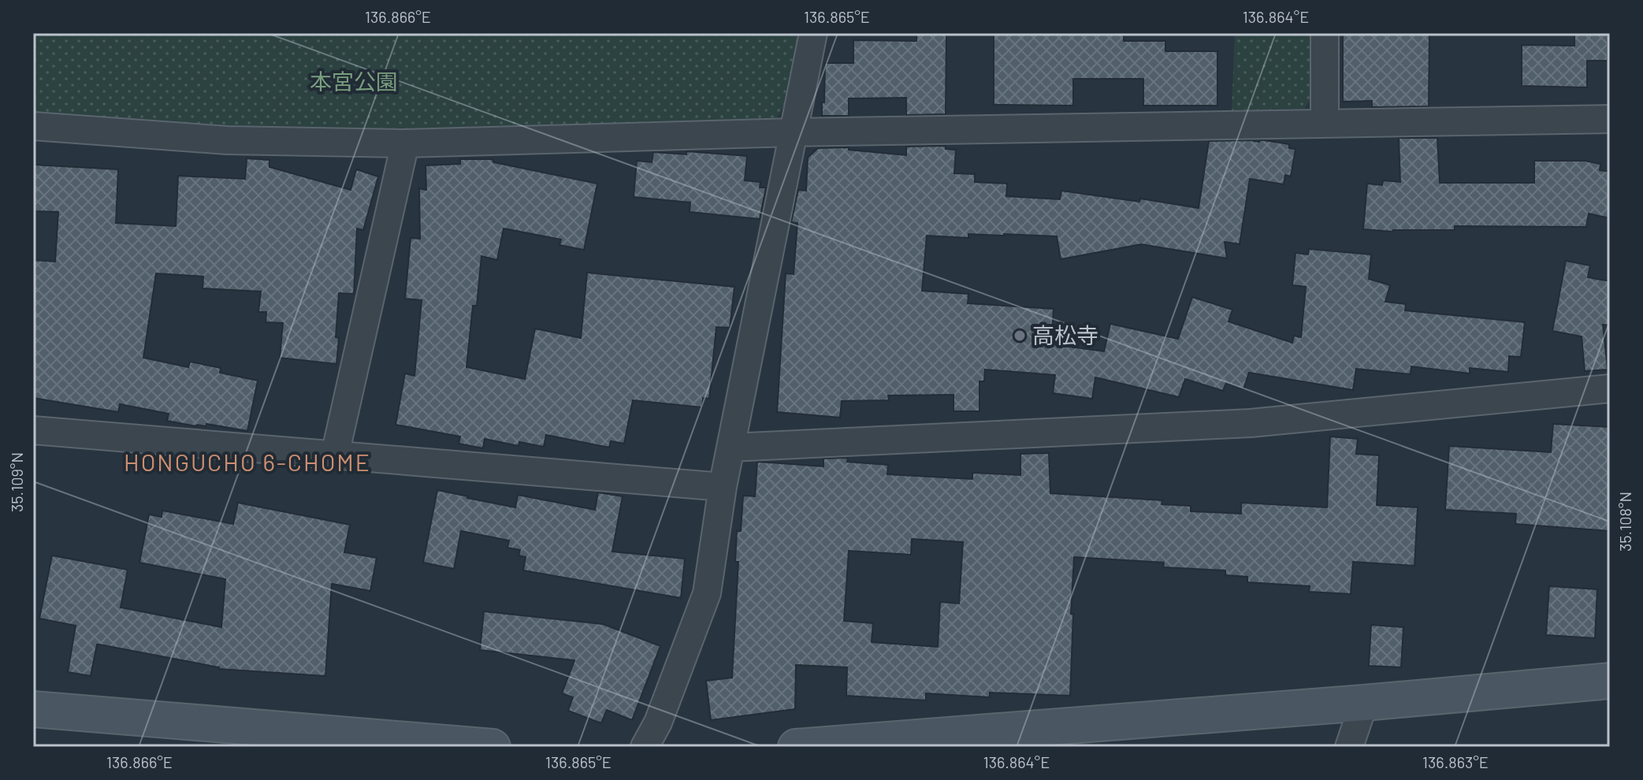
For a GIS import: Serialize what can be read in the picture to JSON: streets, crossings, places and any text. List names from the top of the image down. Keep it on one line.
{"districts":["HONGUCHO 6-CHOME"],"parks":["本宮公園"],"places":["高松寺"],"coordinates":["136.866°E","136.865°E","136.864°E","35.109°N","35.108°N","136.863°E"]}
